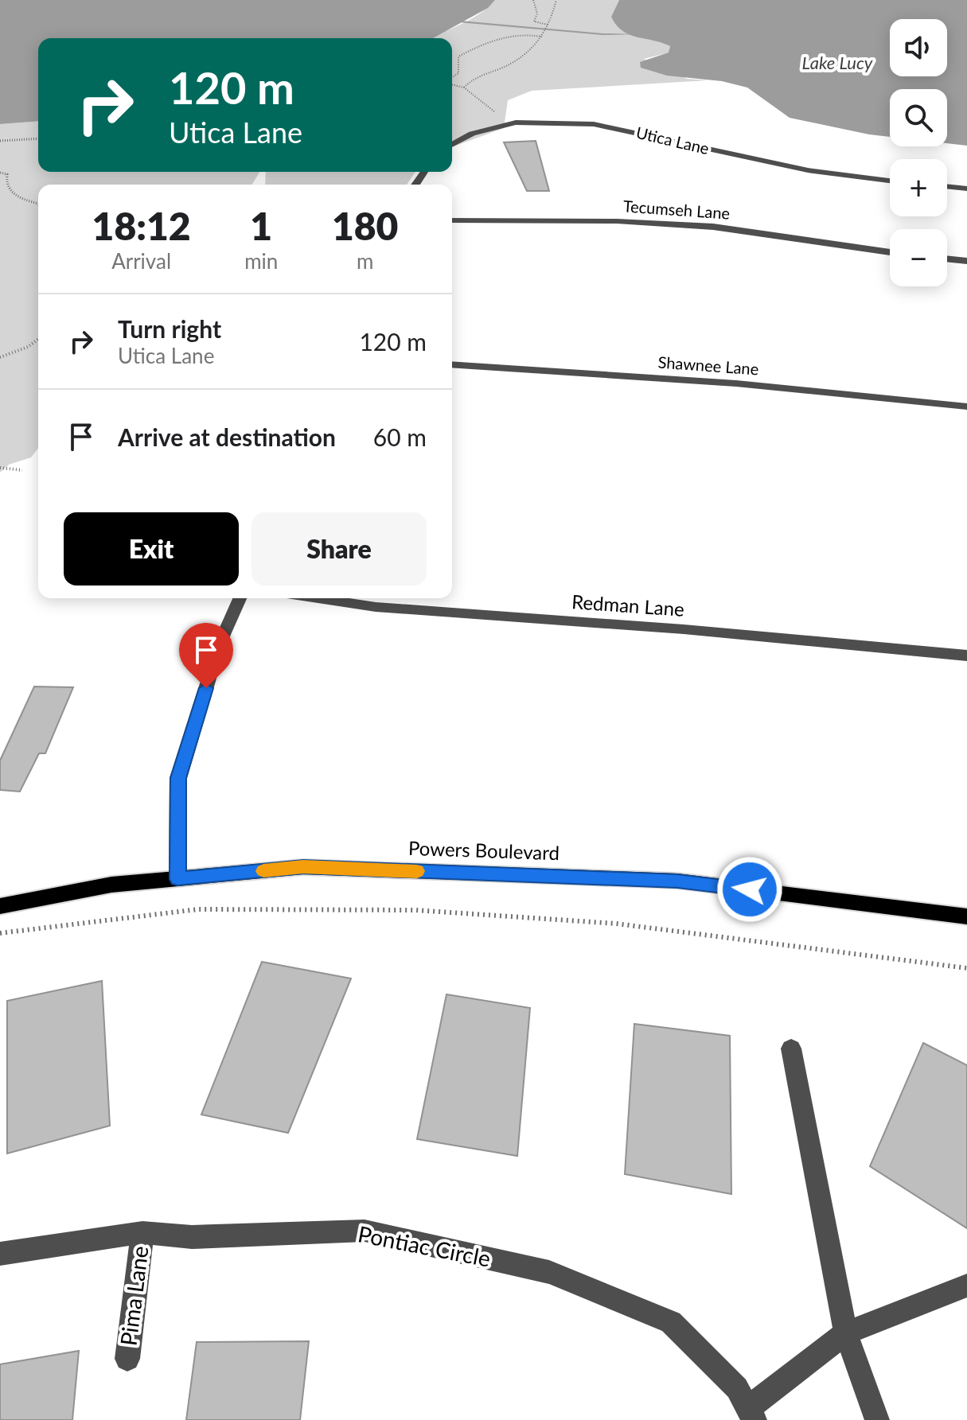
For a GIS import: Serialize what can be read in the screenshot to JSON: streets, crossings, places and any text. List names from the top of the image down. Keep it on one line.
{"streets":{"main road":["Powers Boulevard"],"street":["Utica Lane","Tecumseh Lane","Shawnee Lane","Redman Lane","Pontiac Circle","Pima Lane"]},"crossings":[["Pontiac Circle","Pima Lane"]],"water":["Lake Lucy"],"page":{"map_buttons":["+","−"],"turn":["120 m","Utica Lane"],"eta":["18:12","Arrival","1","min","180","m"],"list":[{"name":"Turn right","note":"Utica Lane","value":"120 m"},{"name":"Arrive at destination","value":"60 m"}],"buttons":["Exit","Share"]}}
